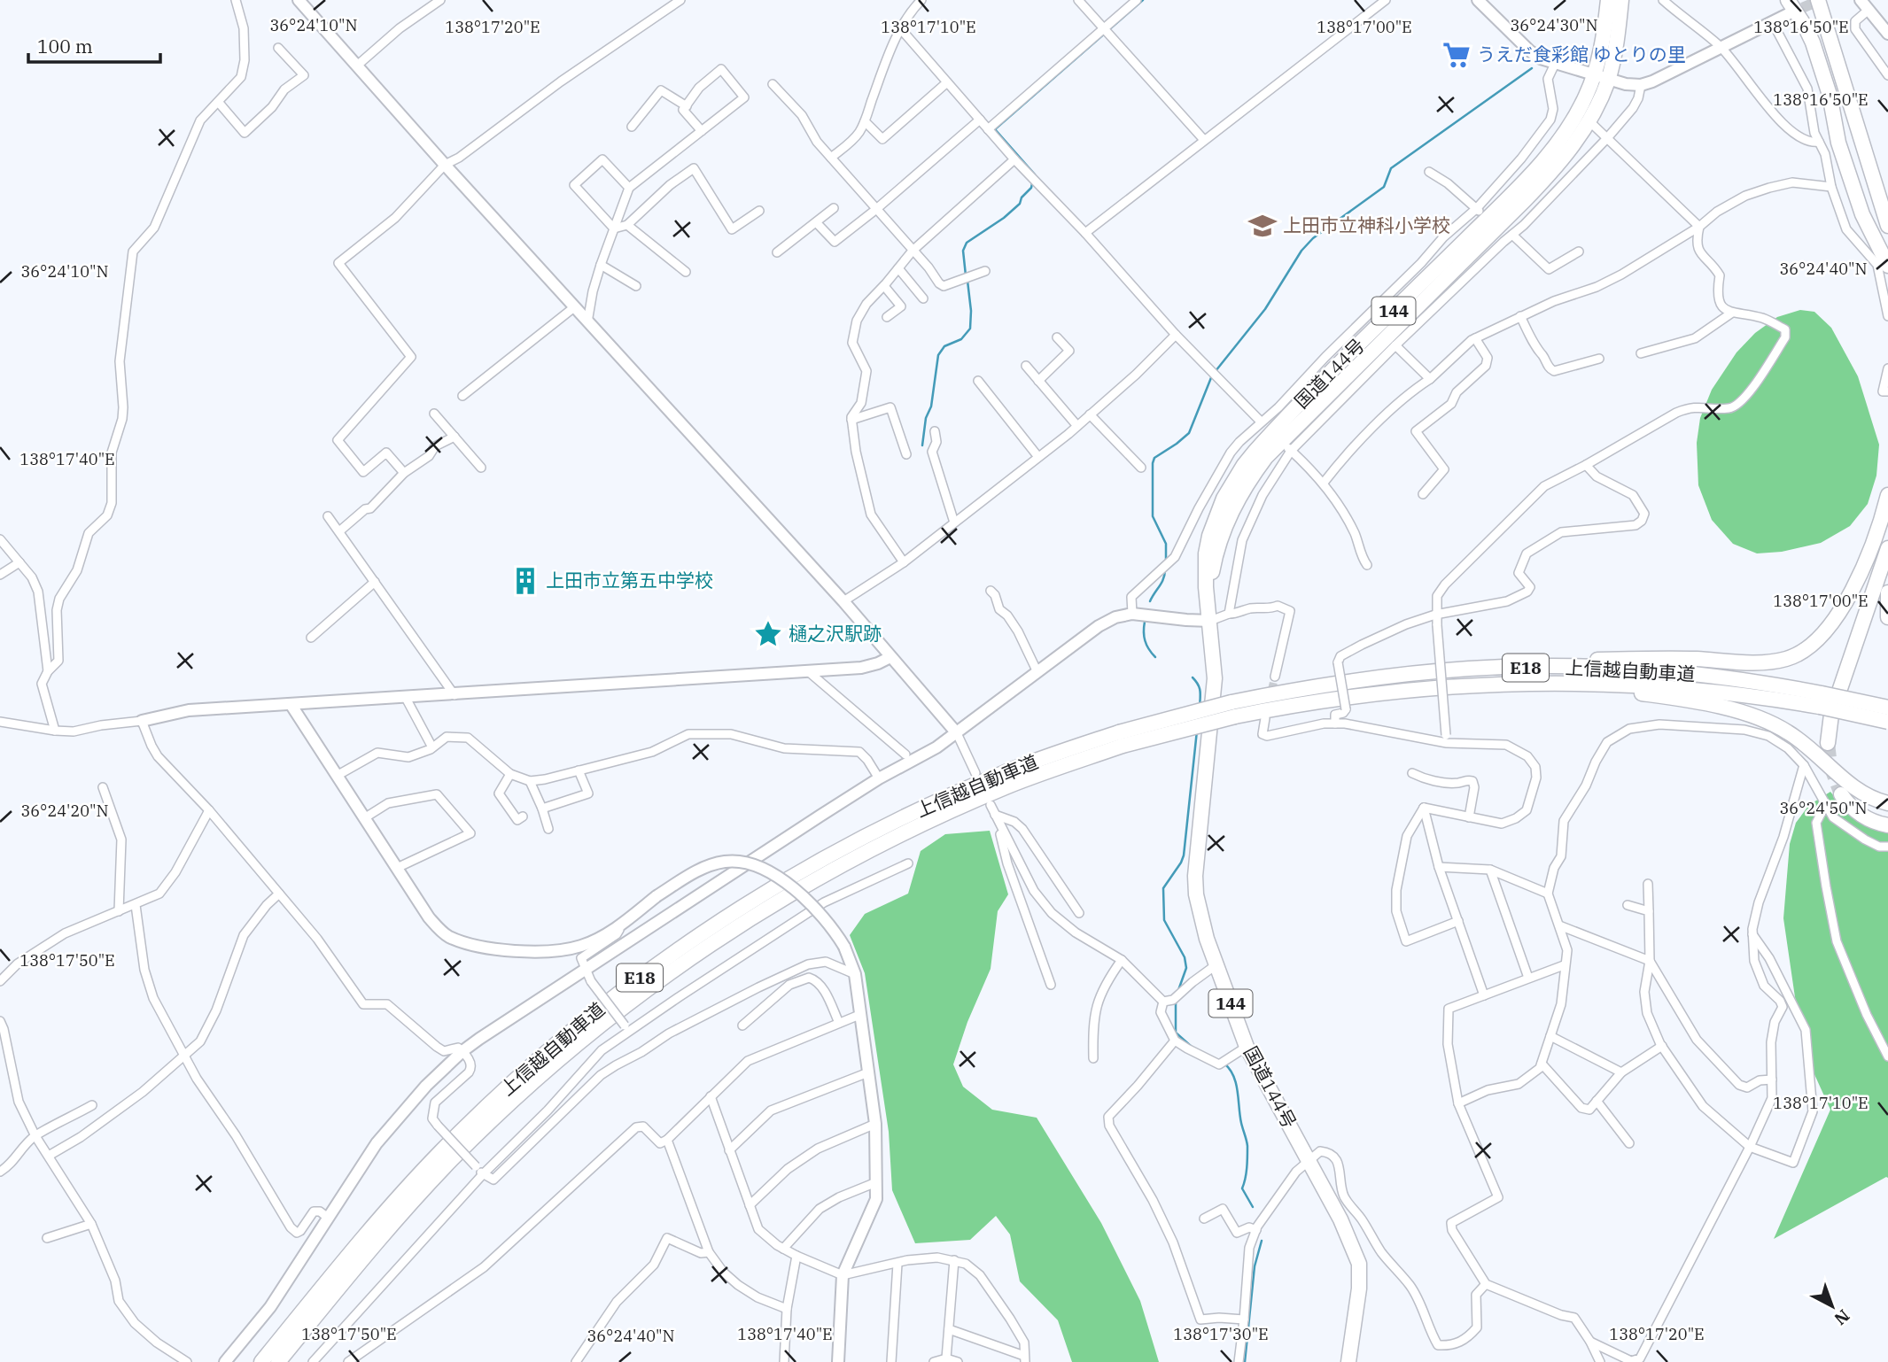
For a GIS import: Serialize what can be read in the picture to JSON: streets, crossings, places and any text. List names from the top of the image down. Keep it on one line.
{"streets":{"highway":["144","国道144号","E18","上信越自動車道"]},"crossings":[["144","国道144号"]],"places":{"supermarket":["うえだ食彩館 ゆとりの里"],"school or university":["上田市立神科小学校"],"building":["上田市立第五中学校"],"place":["樋之沢駅跡"]},"scale_bar":"100 m","north":"bottom right","coordinates":["36°24'10\"N","36°24'30\"N","138°17'10\"E","138°17'00\"E","138°16'50\"E","138°17'20\"E","36°24'40\"N","138°17'40\"E","36°24'50\"N","36°24'20\"N","138°17'50\"E","138°17'30\"E"]}
